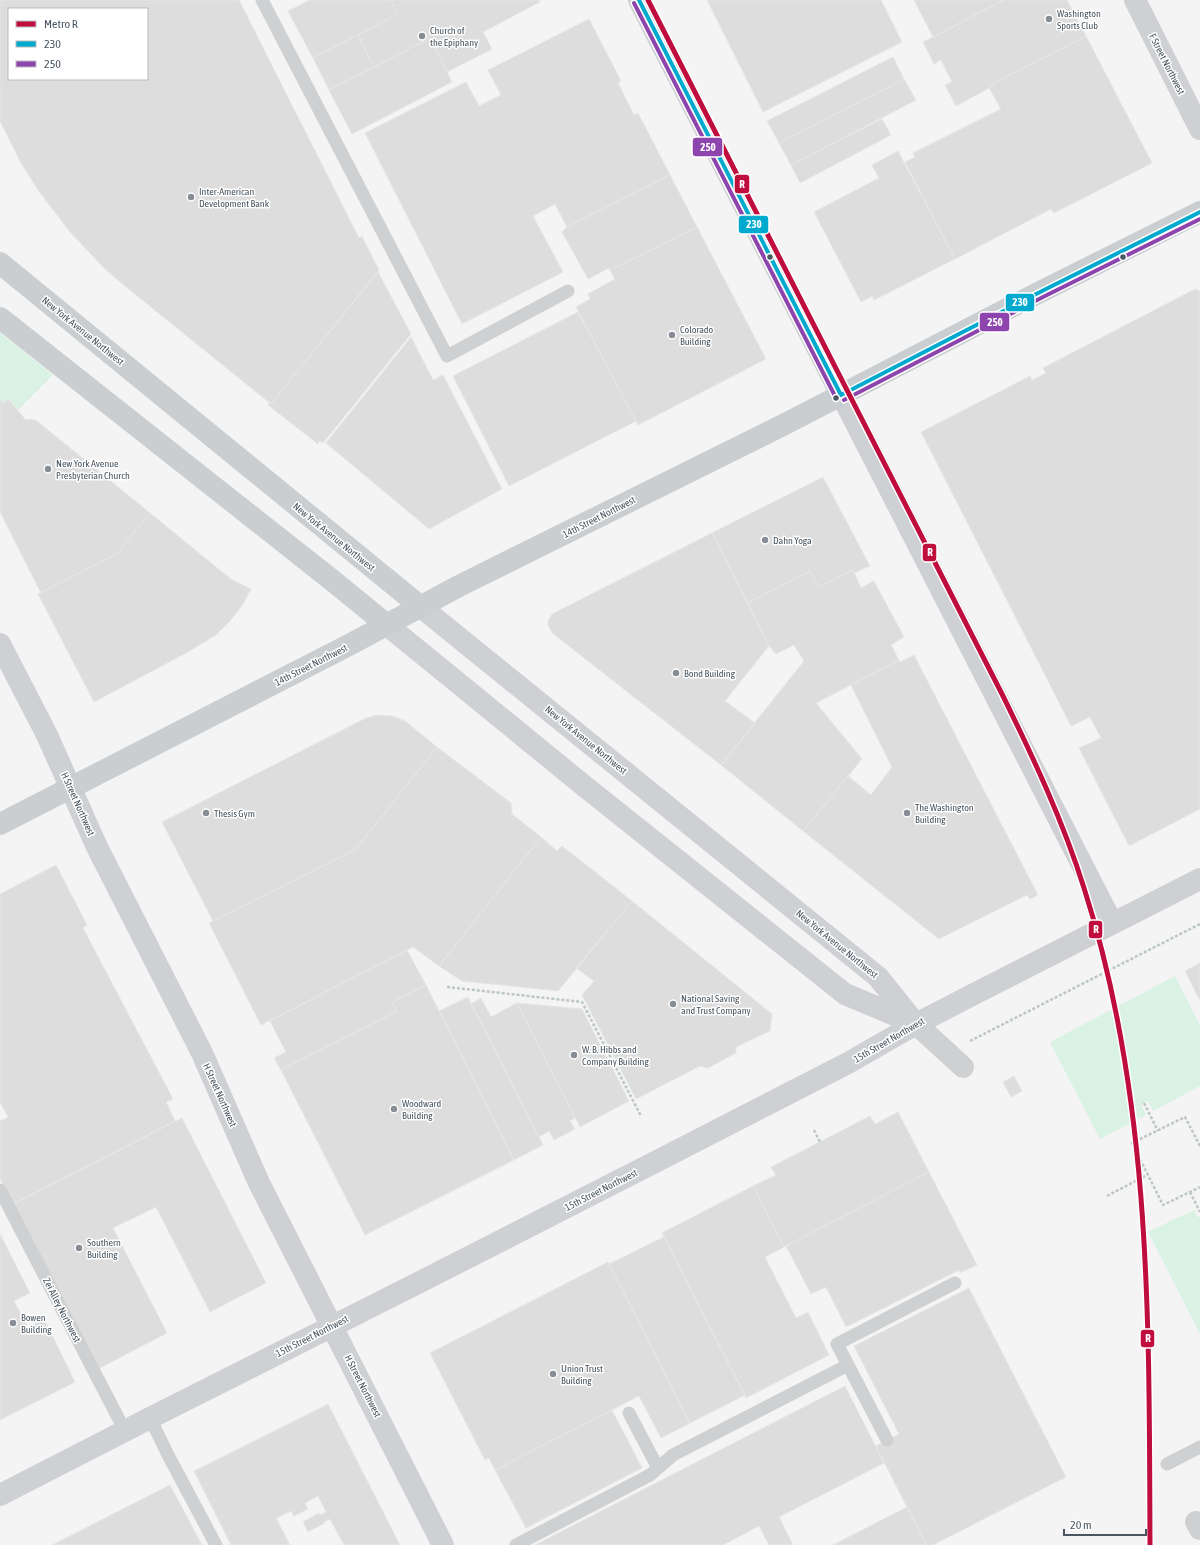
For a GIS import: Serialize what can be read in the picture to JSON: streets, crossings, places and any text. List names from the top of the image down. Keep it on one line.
{"streets":{"main road":["F Street Northwest","New York Avenue Northwest","14th Street Northwest","H Street Northwest","15th Street Northwest"],"lane":["Zei Alley Northwest"]},"crossings":[["New York Avenue Northwest","14th Street Northwest"],["New York Avenue Northwest","15th Street Northwest"],["14th Street Northwest","H Street Northwest"],["H Street Northwest","15th Street Northwest"],["15th Street Northwest","Zei Alley Northwest"]],"places":["Washington Sports Club","Church of the Epiphany","Inter-American Development Bank","Colorado Building","New York Avenue Presbyterian Church","Dahn Yoga","Bond Building","Thesis Gym","The Washington Building","National Saving and Trust Company","W. B. Hibbs and Company Building","Woodward Building","Southern Building","Bowen Building","Union Trust Building"],"lines":["metro line R","transit line 230","transit line 250"],"legend":["Metro R","230","250"],"scale_bar":"20 m"}
